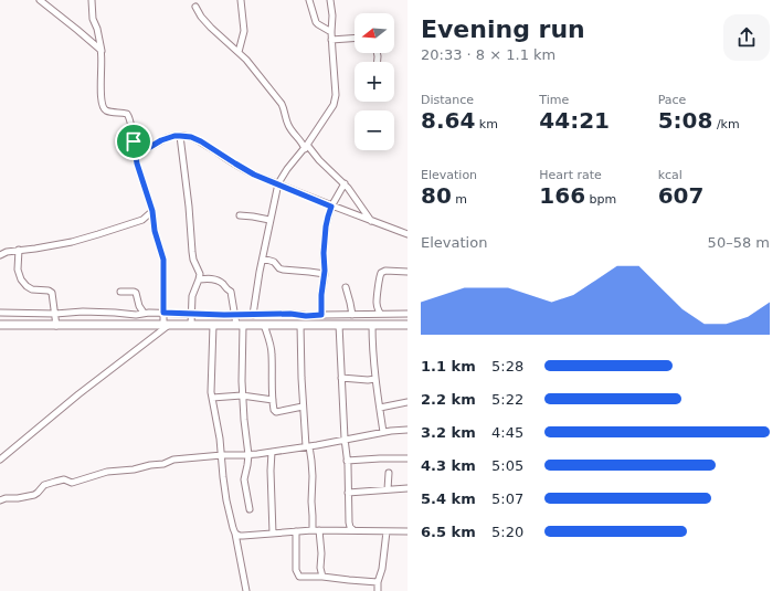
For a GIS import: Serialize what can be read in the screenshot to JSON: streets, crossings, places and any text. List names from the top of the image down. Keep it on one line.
{"north":"left","page":{"heading":["Evening run","20:33 · 8 × 1.1 km"],"map_buttons":["+","−"],"stats":[["Distance","8.64 km"],["Time","44:21"],["Pace","5:08 /km"],["Elevation","80 m"],["Heart rate","166 bpm"],["kcal","607"]],"chart":["Elevation","50–58 m"],"list":[{"name":"1.1 km","note":"5:28"},{"name":"2.2 km","note":"5:22"},{"name":"3.2 km","note":"4:45"},{"name":"4.3 km","note":"5:05"},{"name":"5.4 km","note":"5:07"},{"name":"6.5 km","note":"5:20"}]}}
